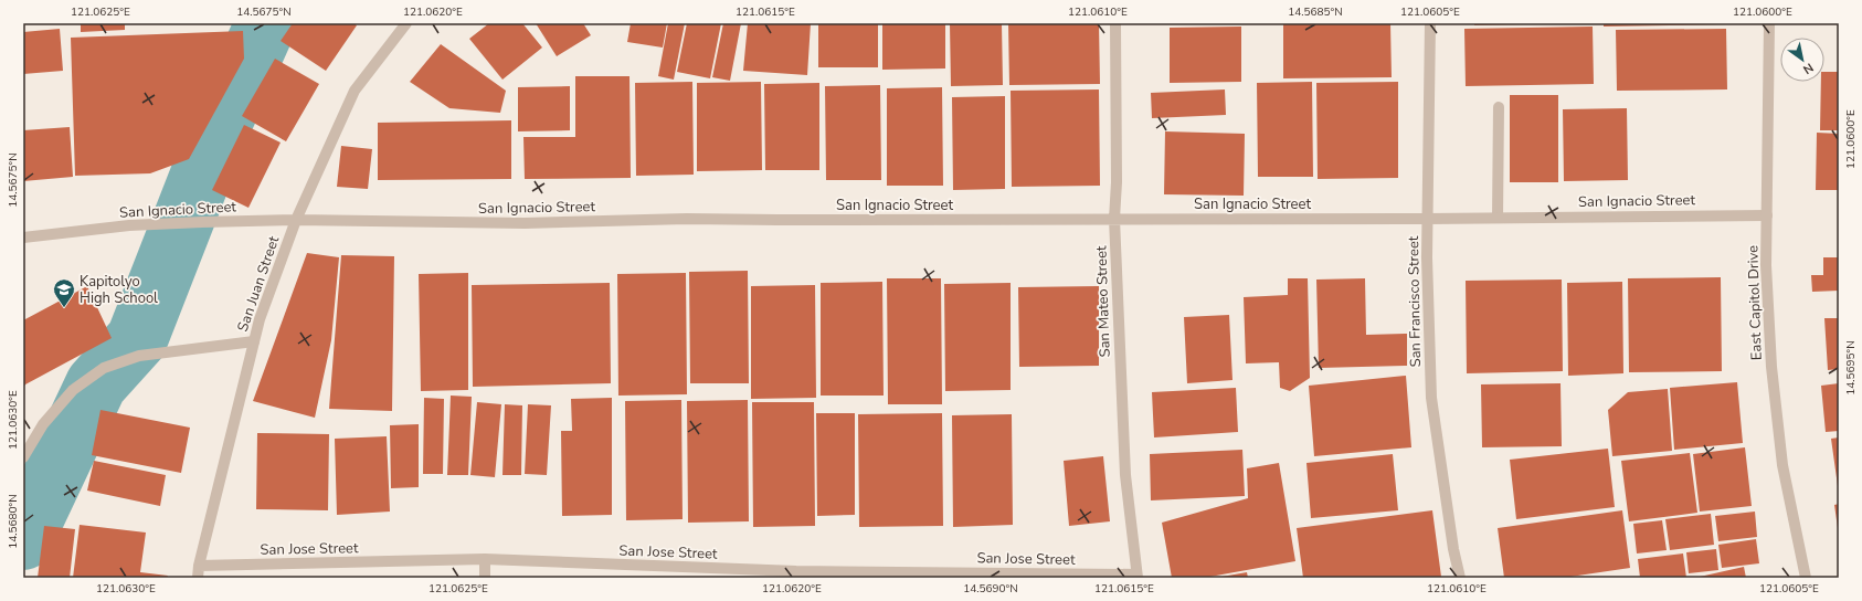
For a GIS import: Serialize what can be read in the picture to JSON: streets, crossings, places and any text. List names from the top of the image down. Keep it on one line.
{"streets":{"street":["San Ignacio Street","San Juan Street","San Mateo Street","San Francisco Street","East Capitol Drive","San Jose Street"]},"crossings":[["San Ignacio Street","San Juan Street"],["San Ignacio Street","San Mateo Street"],["San Ignacio Street","San Francisco Street"],["San Ignacio Street","East Capitol Drive"],["San Juan Street","San Jose Street"],["San Mateo Street","San Jose Street"]],"places":{"school or university":["Kapitolyo High School"]},"north":"bottom right","coordinates":["121.0625°E","14.5675°N","121.0620°E","121.0615°E","121.0610°E","14.5685°N","121.0605°E","121.0600°E","14.5695°N","121.0630°E","14.5680°N","14.5690°N"]}
